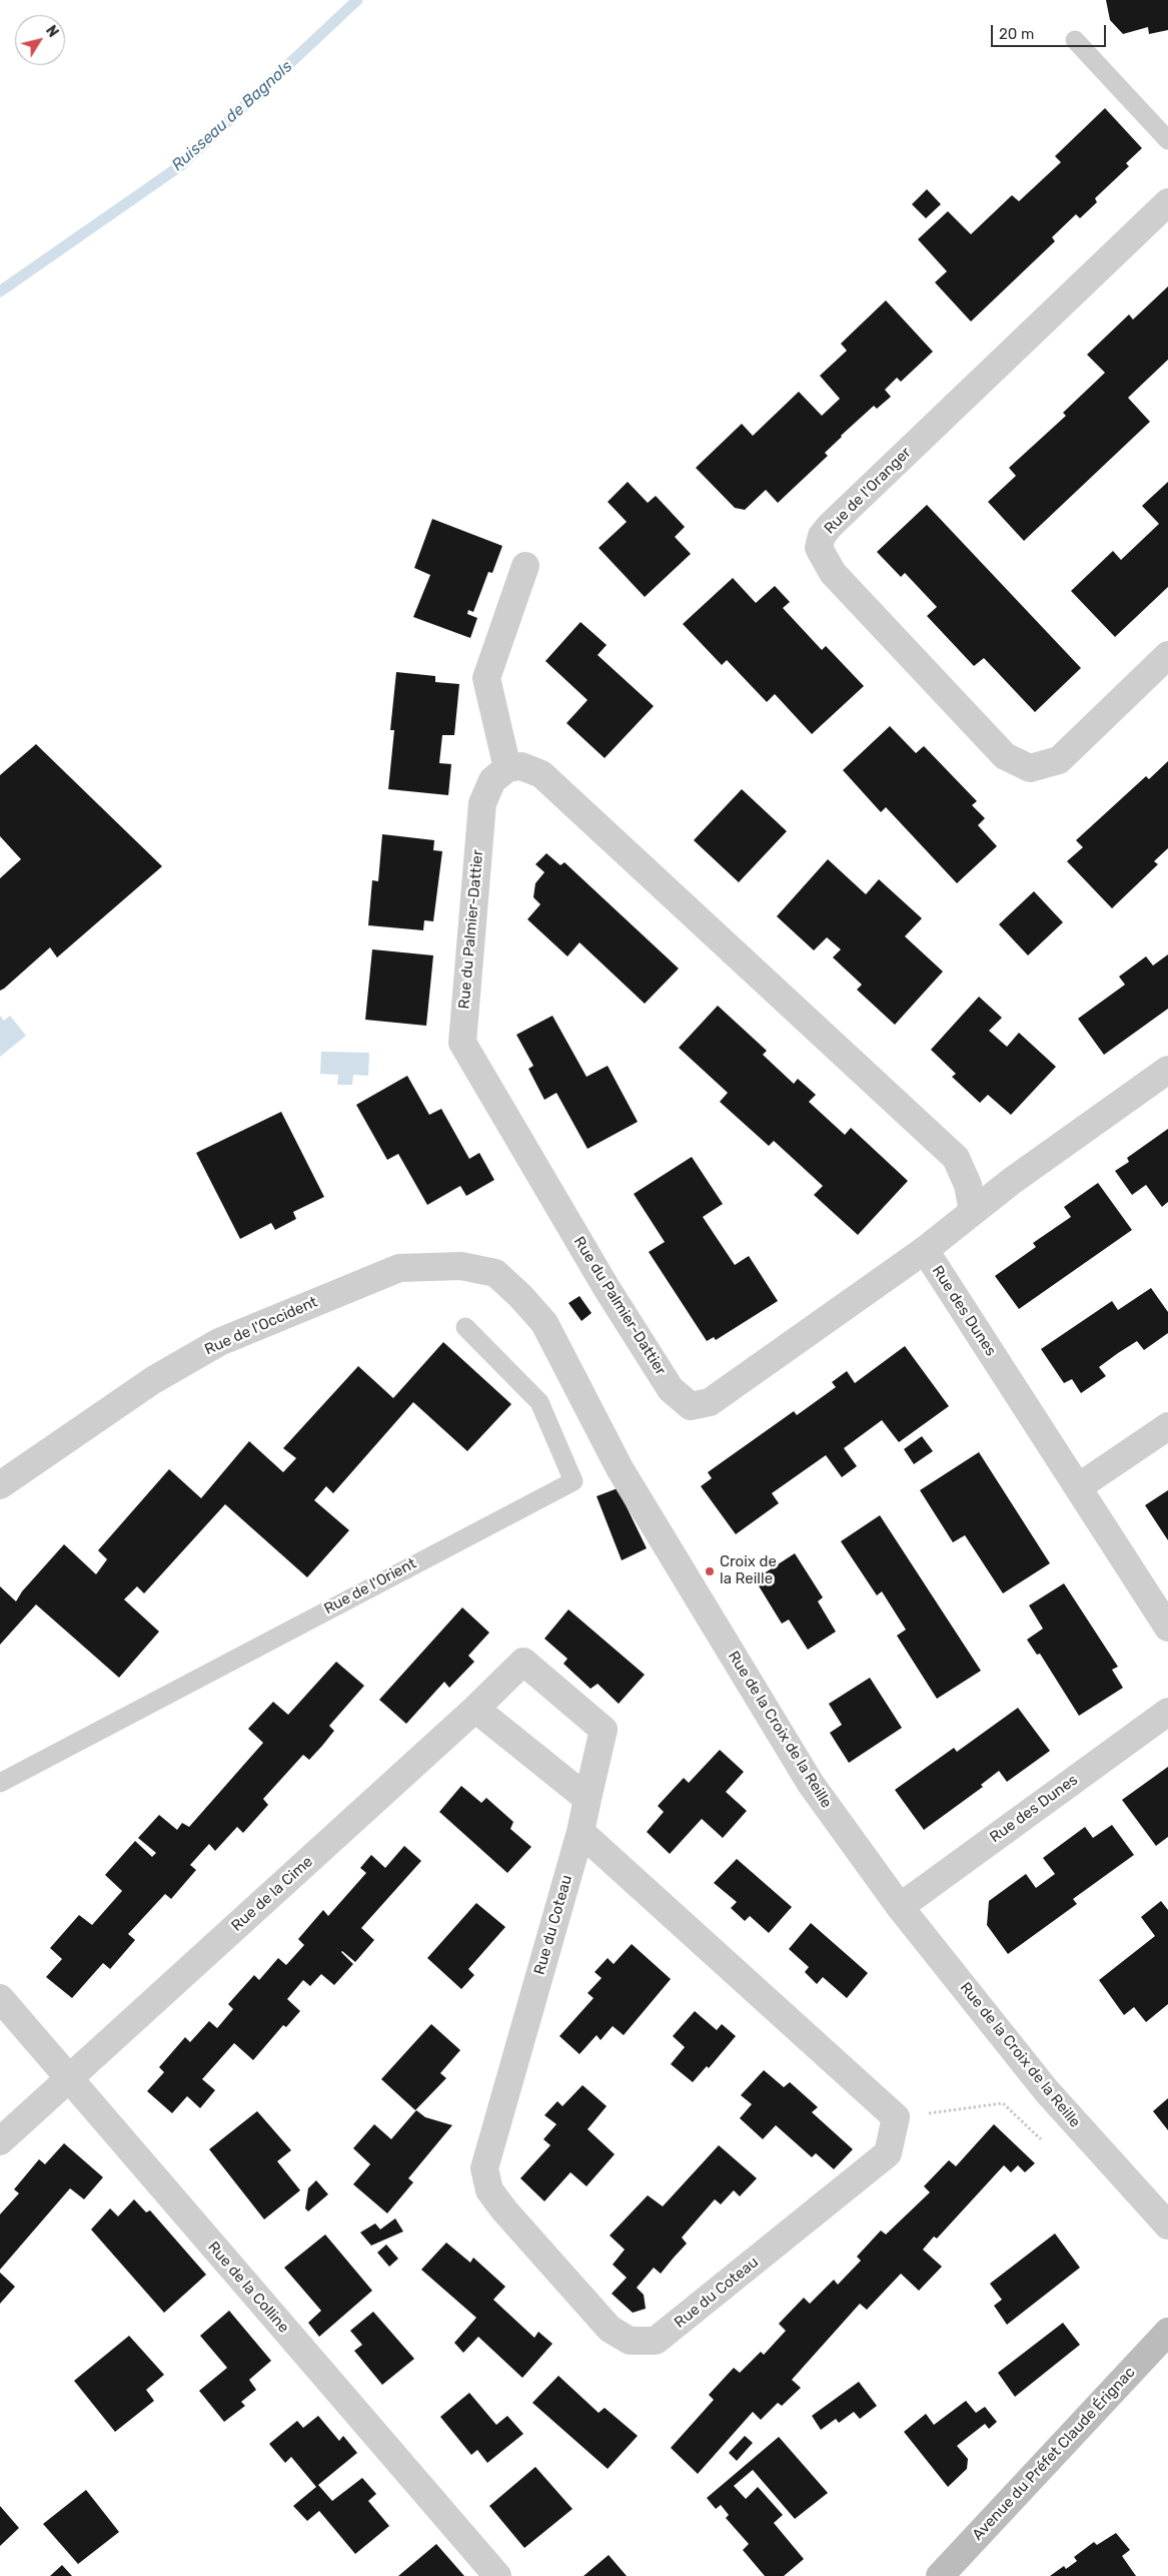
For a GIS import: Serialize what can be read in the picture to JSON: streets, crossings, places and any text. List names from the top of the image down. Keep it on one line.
{"streets":{"street":["Rue de l'Oranger","Rue du Palmier-Dattier","Rue des Dunes","Rue de l'Occident","Rue de la Croix de la Reille","Rue de la Cime","Rue du Coteau","Rue de la Colline","Avenue du Préfet Claude Érignac"],"lane":["Rue de l'Orient"]},"crossings":[["Rue du Palmier-Dattier","Rue des Dunes"],["Rue des Dunes","Rue de la Croix de la Reille"],["Rue de l'Occident","Rue de la Croix de la Reille"],["Rue de la Cime","Rue du Coteau"],["Rue de la Cime","Rue de la Colline"]],"water":["Ruisseau de Bagnols"],"places":["Croix de la Reille"],"scale_bar":"20 m","north":"top right"}
